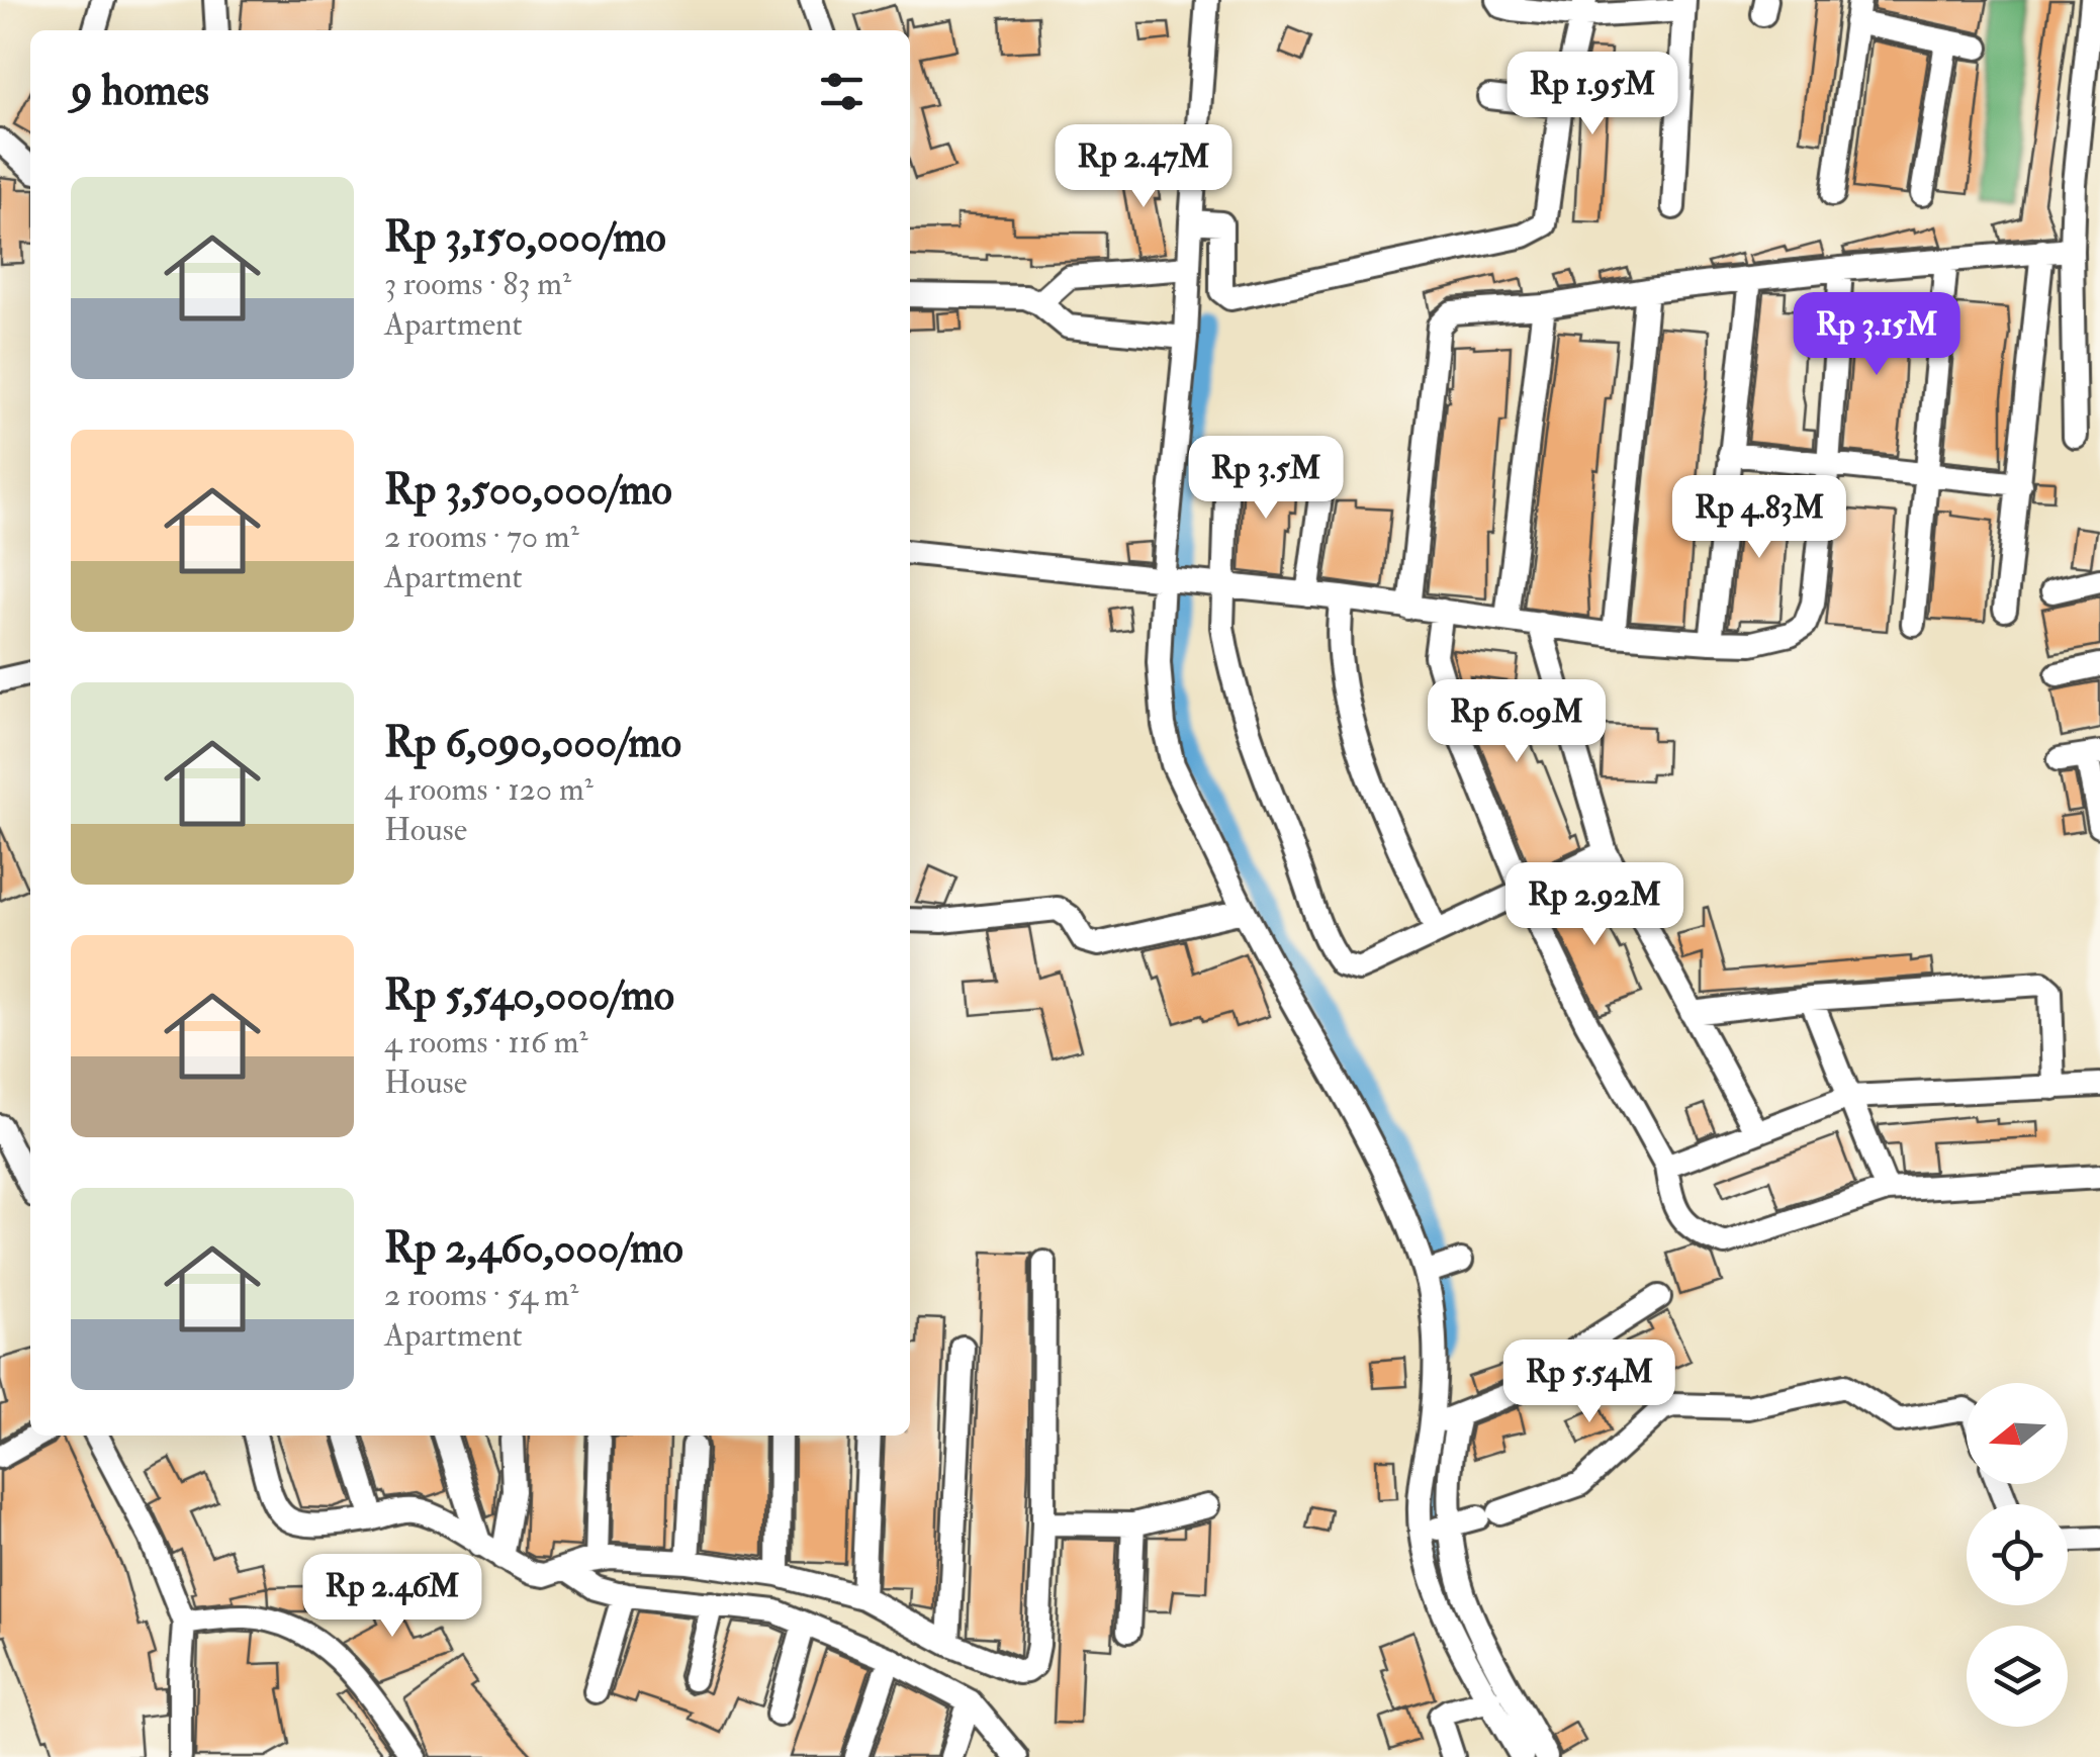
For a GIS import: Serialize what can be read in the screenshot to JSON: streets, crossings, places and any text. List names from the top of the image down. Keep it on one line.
{"north":"left","page":{"heading":"9 homes","price":["Rp 1.95M","Rp 2.47M","Rp 3.15M","Rp 3.5M","Rp 4.83M","Rp 6.09M","Rp 2.92M","Rp 5.54M","Rp 2.46M"],"list":[{"name":"Rp 3,150,000/mo","note":"3 rooms · 83 m² · Apartment"},{"name":"Rp 3,500,000/mo","note":"2 rooms · 70 m² · Apartment"},{"name":"Rp 6,090,000/mo","note":"4 rooms · 120 m² · House"},{"name":"Rp 5,540,000/mo","note":"4 rooms · 116 m² · House"},{"name":"Rp 2,460,000/mo","note":"2 rooms · 54 m² · Apartment"}]}}
